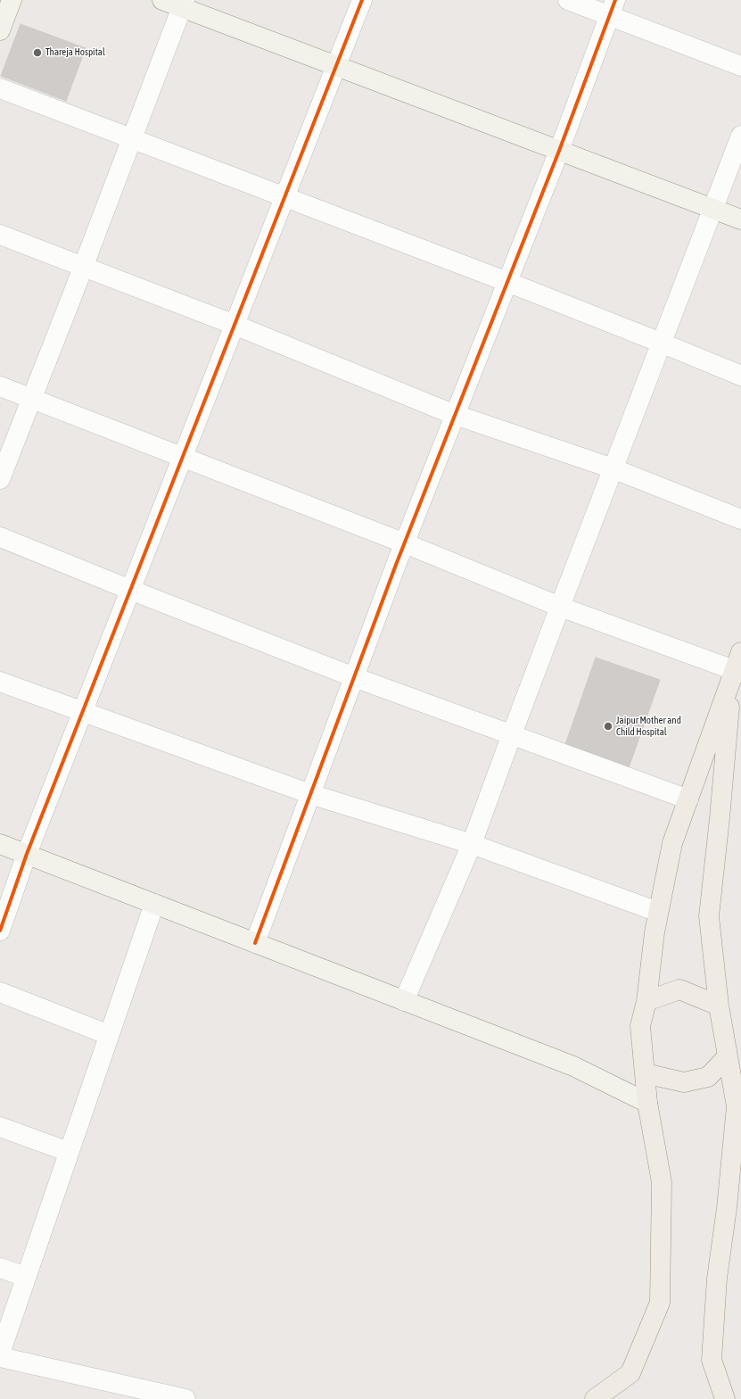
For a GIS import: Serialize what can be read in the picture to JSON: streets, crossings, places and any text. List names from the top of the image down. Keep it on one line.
{"places":["Thareja Hospital","Jaipur Mother and Child Hospital"]}
